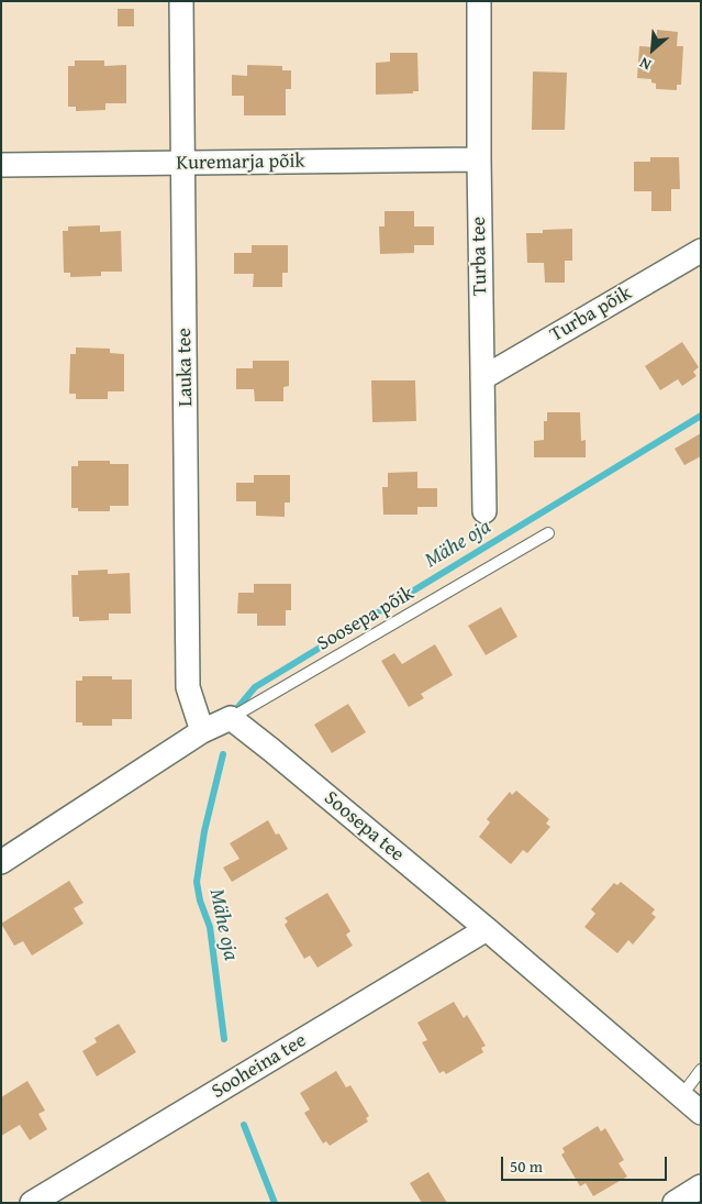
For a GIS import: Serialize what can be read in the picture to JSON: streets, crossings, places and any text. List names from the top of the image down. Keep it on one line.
{"streets":{"street":["Kuremarja põik","Turba tee","Turba põik","Lauka tee","Soosepa tee","Sooheina tee"],"lane":["Soosepa põik"]},"crossings":[["Kuremarja põik","Turba tee"],["Kuremarja põik","Lauka tee"],["Turba tee","Turba põik"],["Soosepa põik","Soosepa tee"],["Soosepa tee","Sooheina tee"]],"water":["Mähe oja"],"scale_bar":"50 m","north":"bottom left"}
